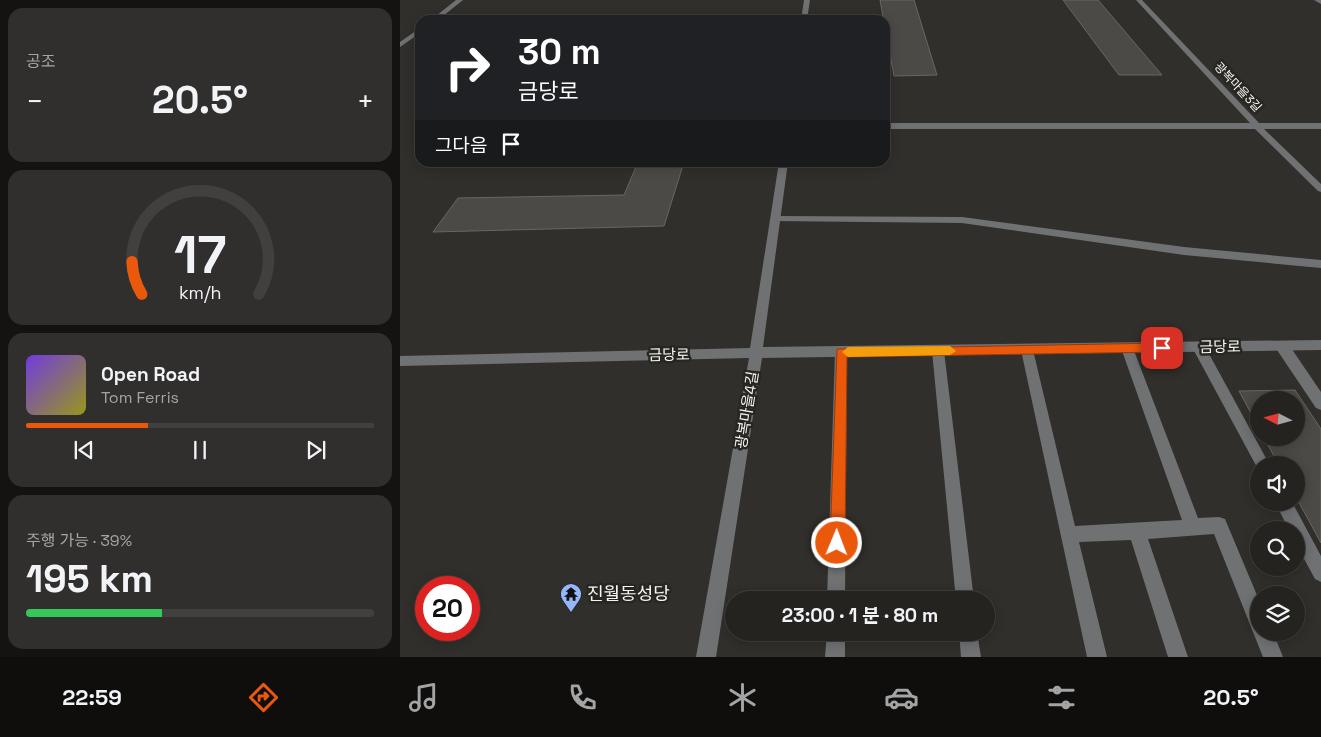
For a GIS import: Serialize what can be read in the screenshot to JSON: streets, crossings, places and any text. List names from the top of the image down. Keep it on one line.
{"streets":{"street":["광복마을3길","금당로","광복마을4길"]},"crossings":[["금당로","광복마을4길"]],"places":{"temple":["진월동성당"]},"north":"left","page":{"tile":["공조",["주행 가능 · 39%","195 km"]],"turn":["30 m","금당로"],"heat":["−","20.5°","+"],"then":"그다음","song":["Open Road","Tom Ferris"],"limit":"20","trip":"23:00 · 1 분 · 80 m","tabs":["22:59","20.5°"],"gauge":["17","km/h"]}}
